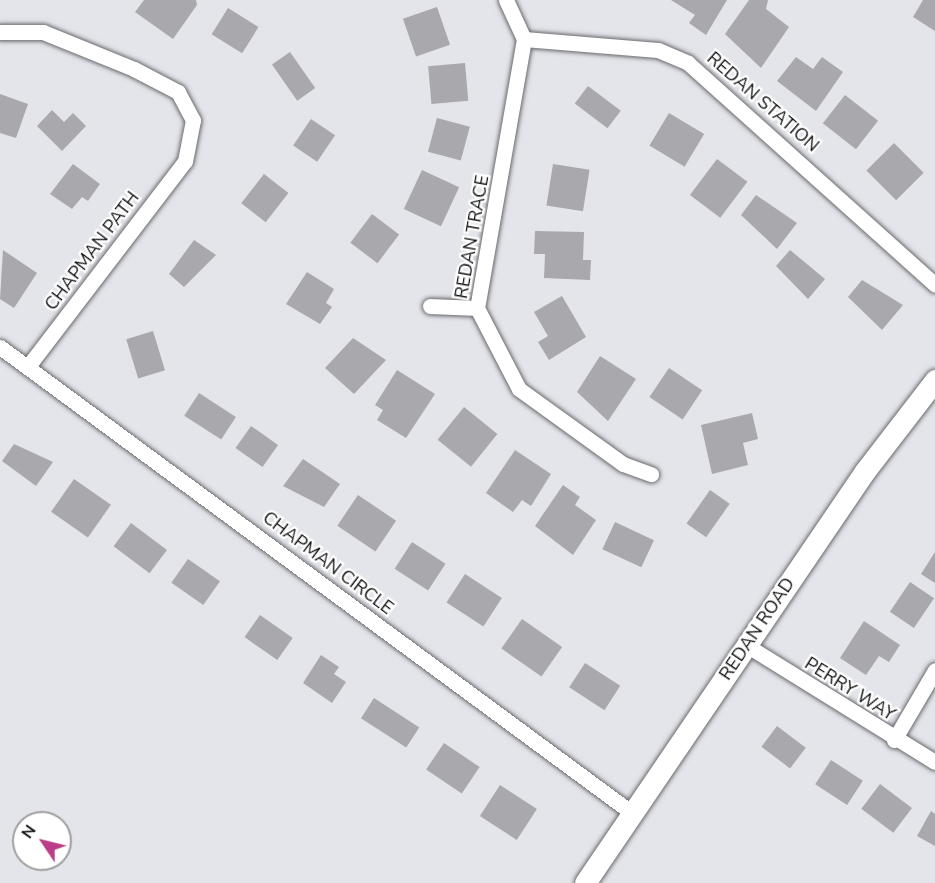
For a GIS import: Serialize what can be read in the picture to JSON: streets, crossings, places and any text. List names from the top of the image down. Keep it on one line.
{"streets":{"main road":["REDAN ROAD"],"street":["REDAN STATION","REDAN TRACE","CHAPMAN PATH","CHAPMAN CIRCLE","PERRY WAY"]},"crossings":[["REDAN STATION","REDAN TRACE"],["CHAPMAN PATH","CHAPMAN CIRCLE"],["CHAPMAN CIRCLE","REDAN ROAD"],["REDAN ROAD","PERRY WAY"]],"north":"top left"}
